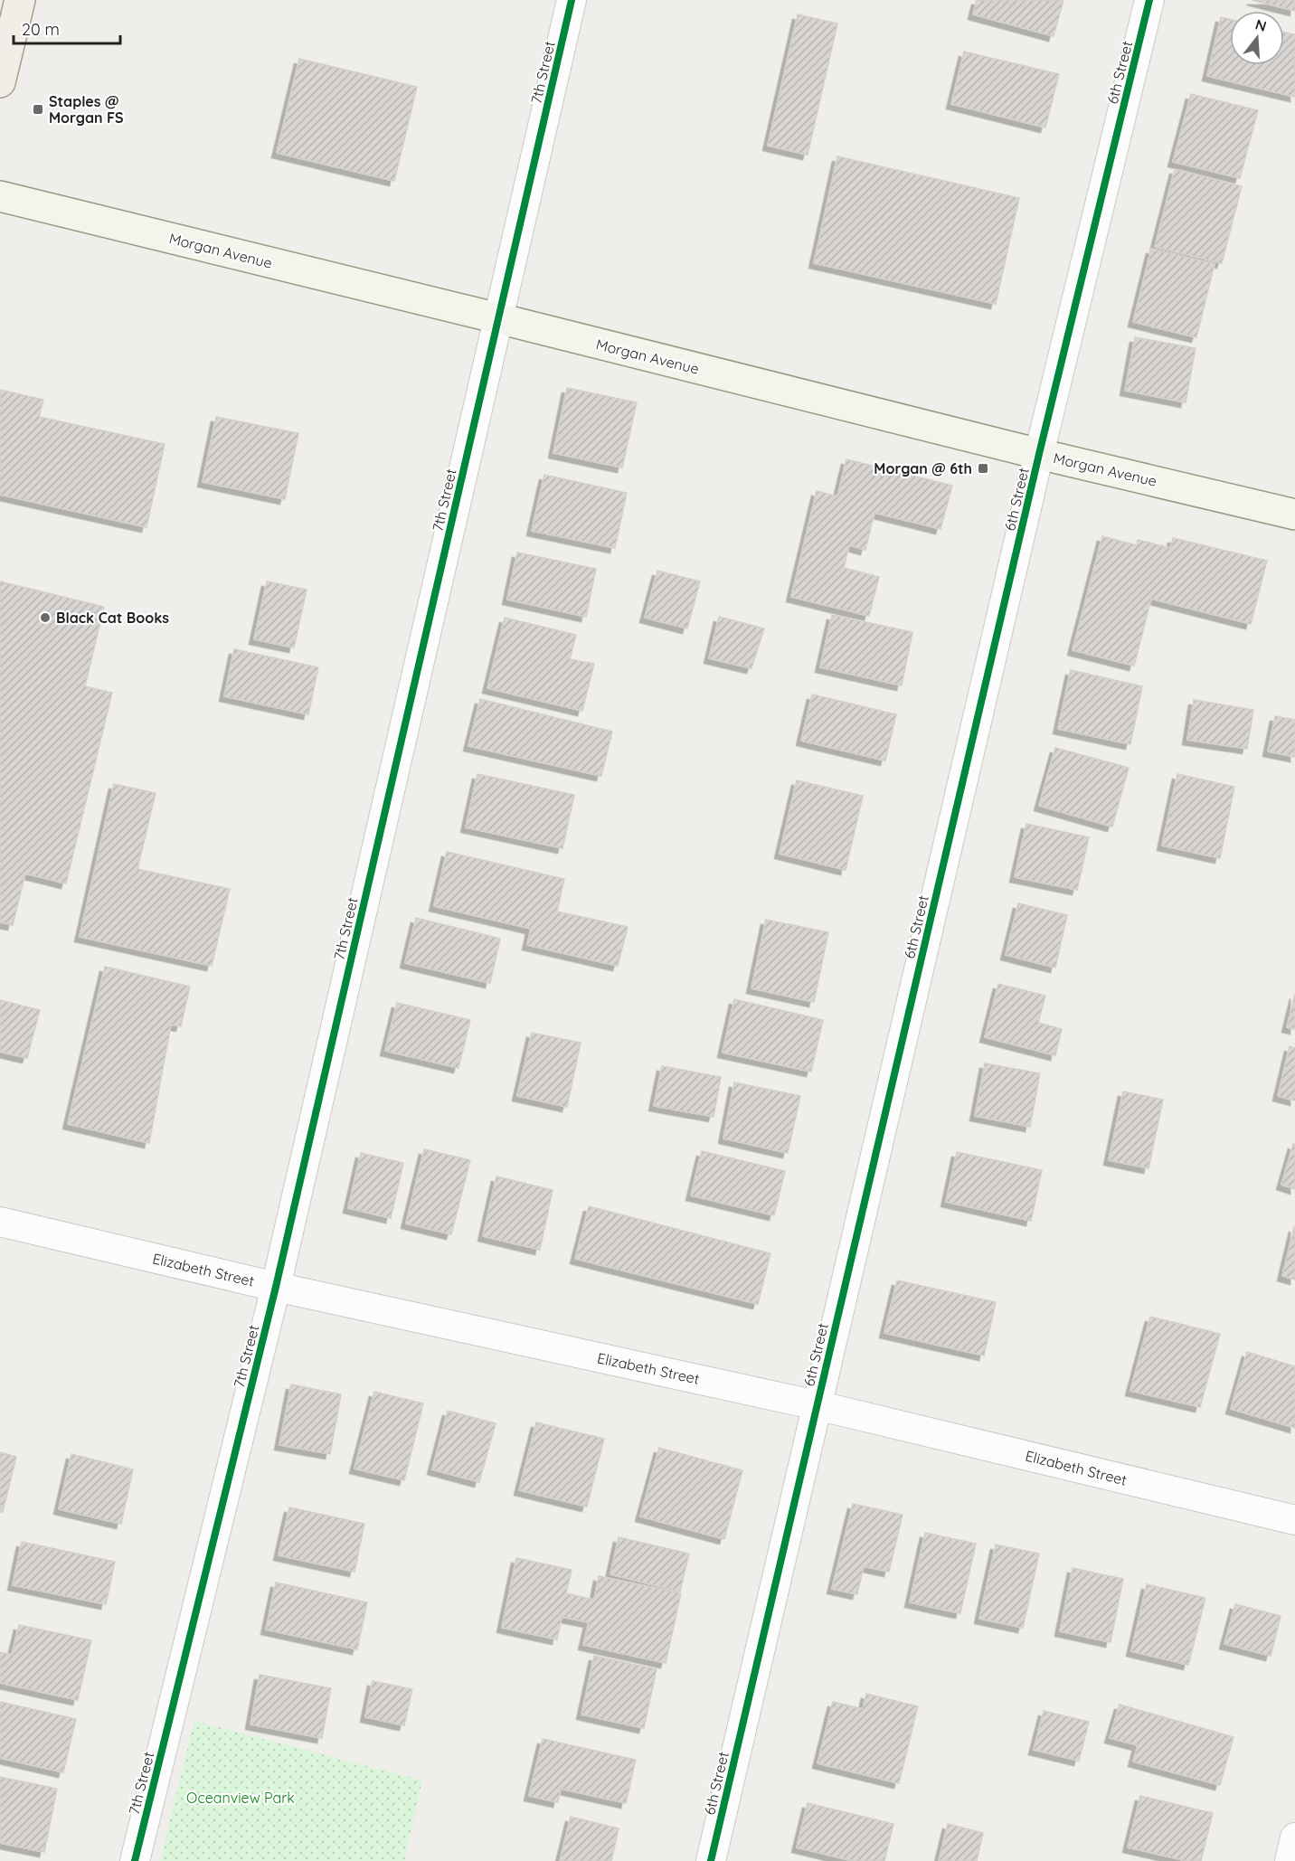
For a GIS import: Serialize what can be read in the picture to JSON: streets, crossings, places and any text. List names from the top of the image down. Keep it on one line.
{"streets":{"main road":["Morgan Avenue"],"street":["7th Street","6th Street","Elizabeth Street"]},"crossings":[["7th Street","Morgan Avenue"],["7th Street","Elizabeth Street"],["6th Street","Morgan Avenue"],["6th Street","Elizabeth Street"]],"parks":["Oceanview Park"],"places":{"transit":["Staples @ Morgan FS","Morgan @ 6th"],"other":["Black Cat Books"]},"scale_bar":"20 m","north":"top"}
